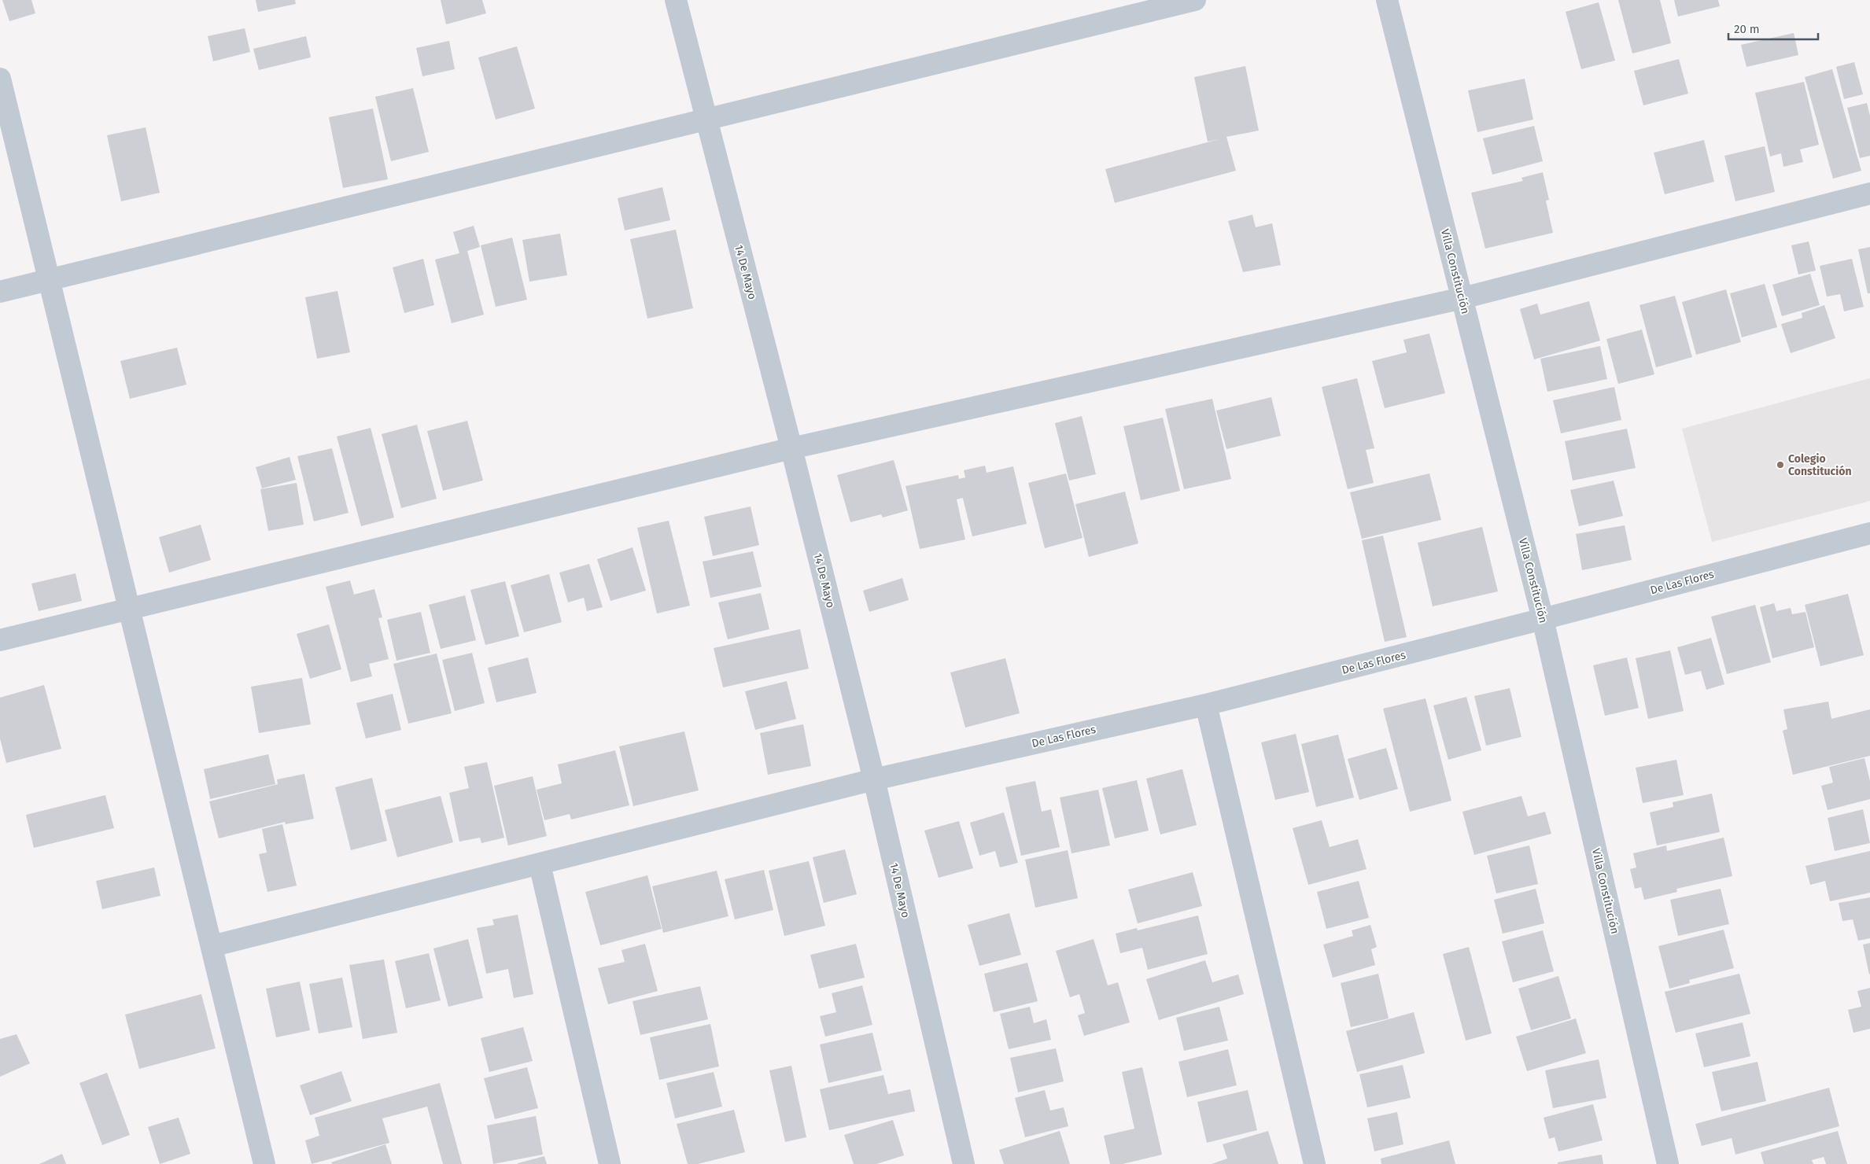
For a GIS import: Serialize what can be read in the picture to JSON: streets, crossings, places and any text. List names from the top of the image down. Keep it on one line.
{"streets":{"street":["Villa Constitución","14 De Mayo","De Las Flores"]},"crossings":[["Villa Constitución","De Las Flores"],["14 De Mayo","De Las Flores"]],"places":["Colegio Constitución"],"scale_bar":"20 m"}
